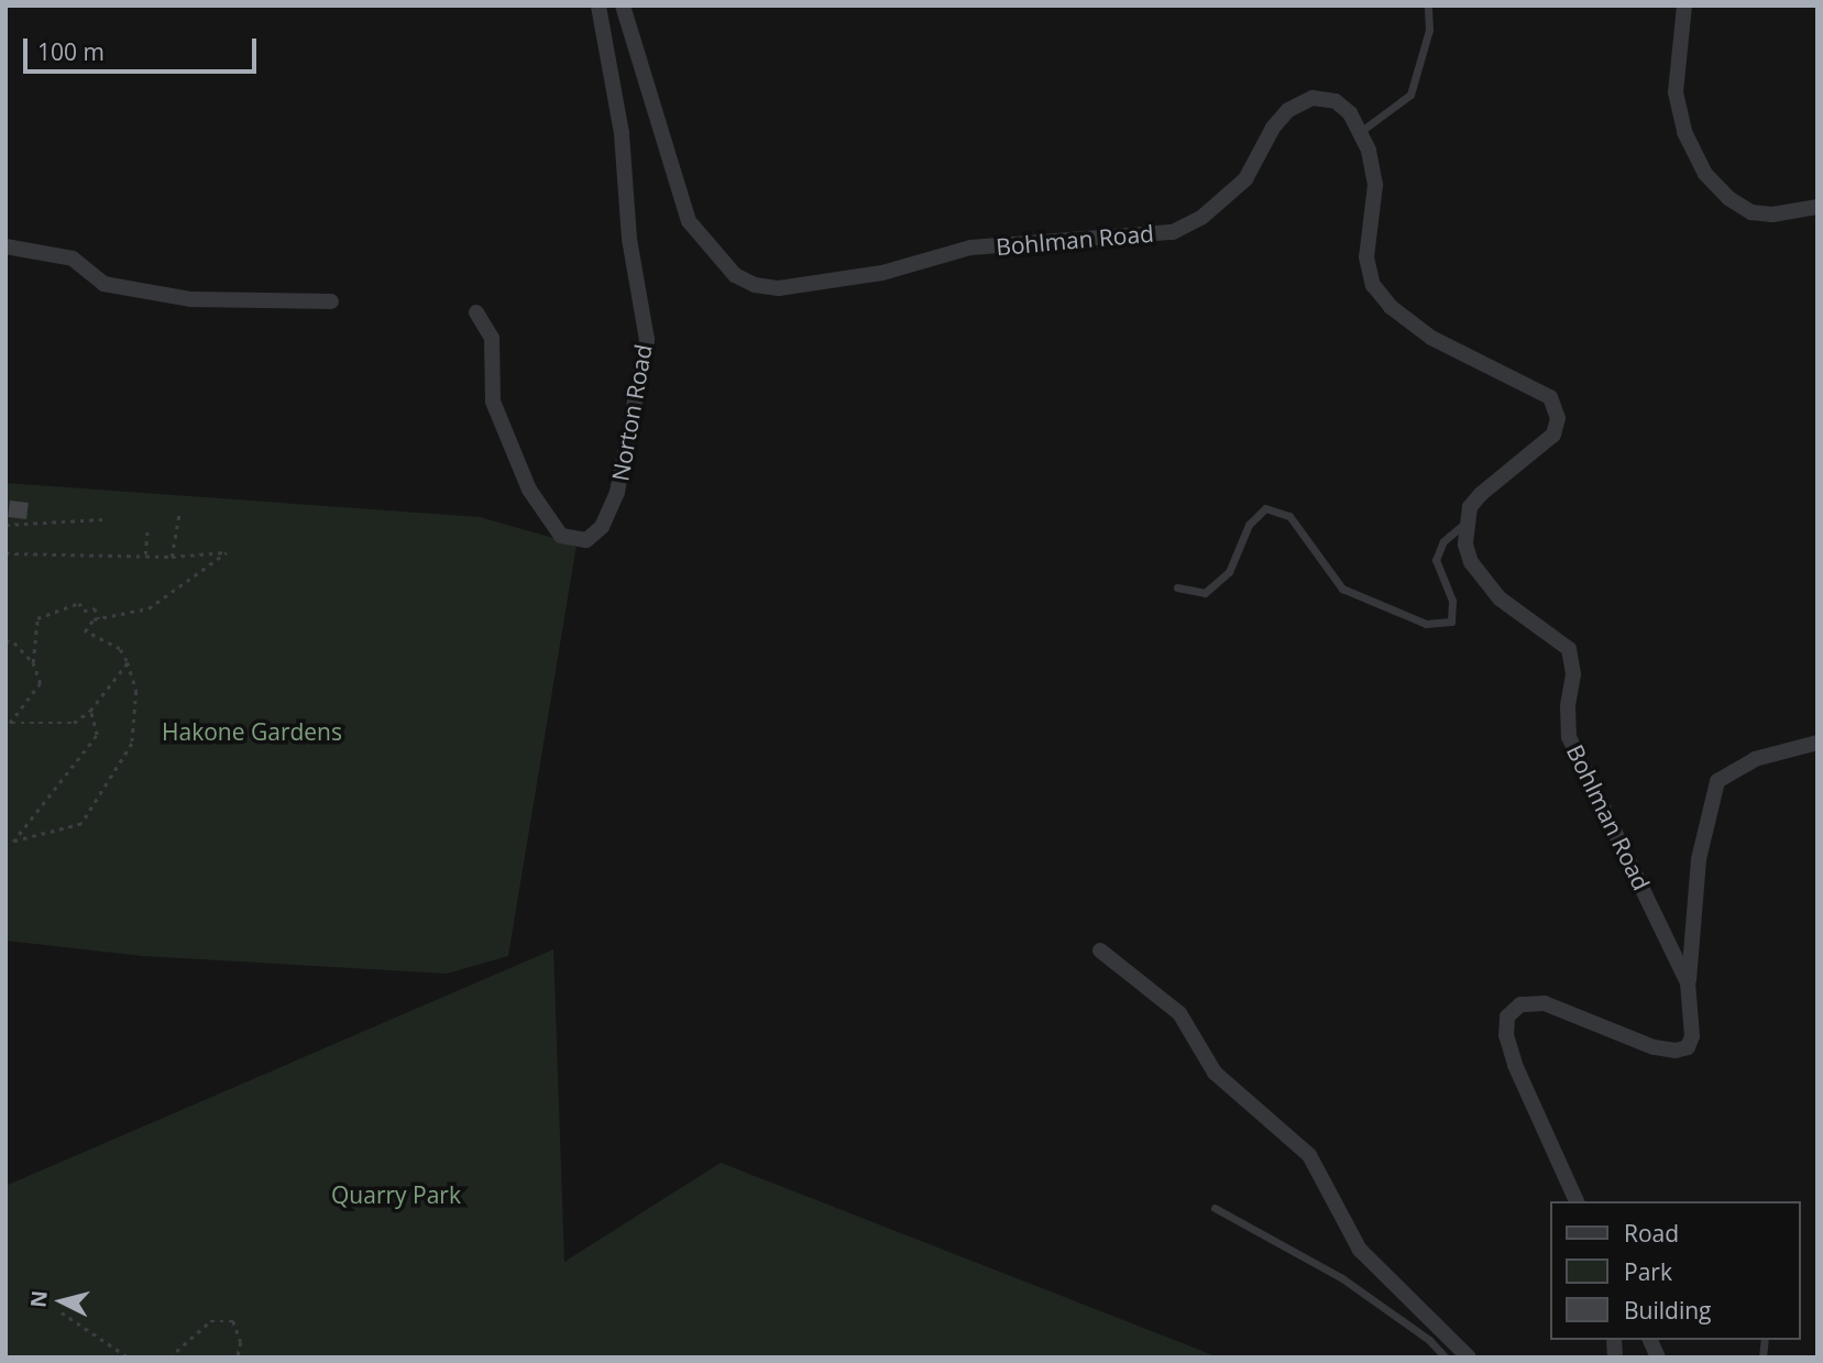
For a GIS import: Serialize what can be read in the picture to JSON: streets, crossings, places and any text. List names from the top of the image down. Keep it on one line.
{"streets":{"street":["Bohlman Road","Norton Road"]},"parks":["Hakone Gardens","Quarry Park"],"legend":["Road","Park","Building"],"scale_bar":"100 m","north":"left"}
